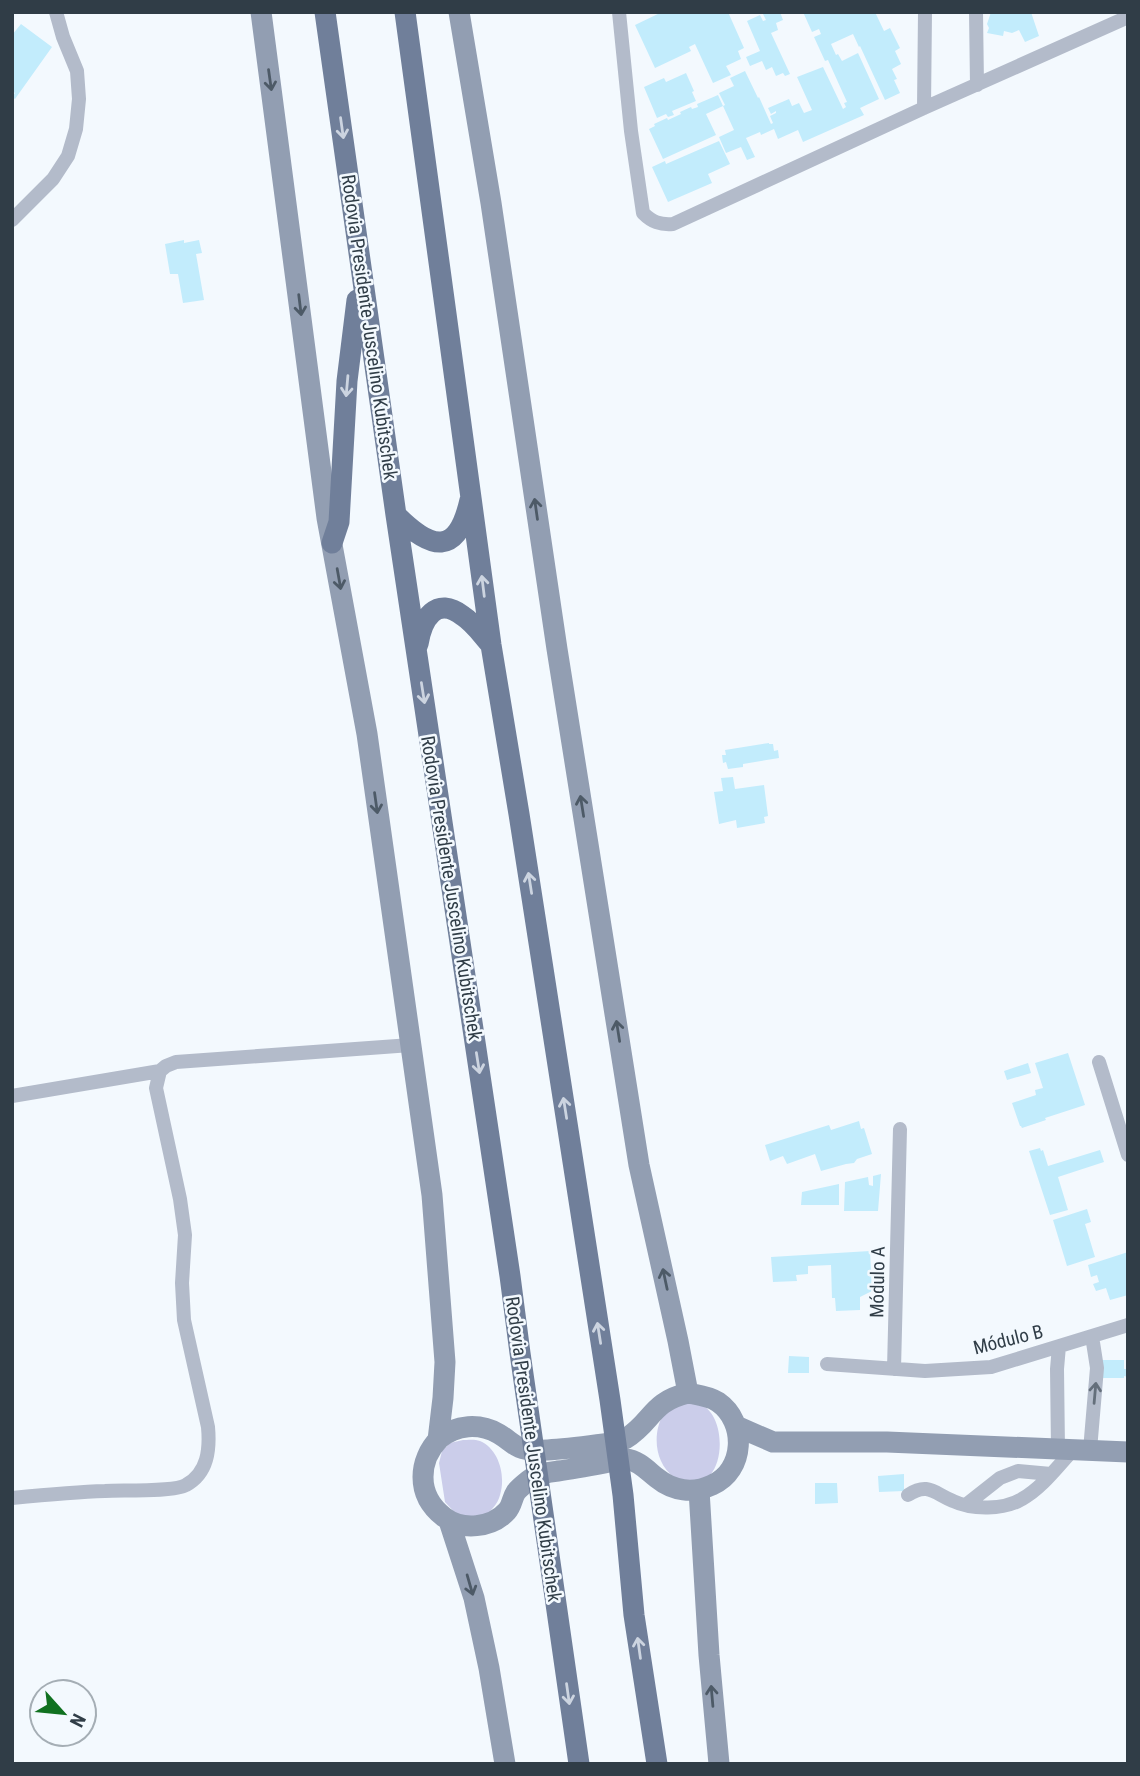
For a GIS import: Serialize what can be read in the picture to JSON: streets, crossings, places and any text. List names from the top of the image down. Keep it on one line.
{"streets":{"highway":["Rodovia Presidente Juscelino Kubitschek"],"street":["Módulo A","Módulo B"]},"crossings":[["Módulo A","Módulo B"]],"north":"bottom right"}
